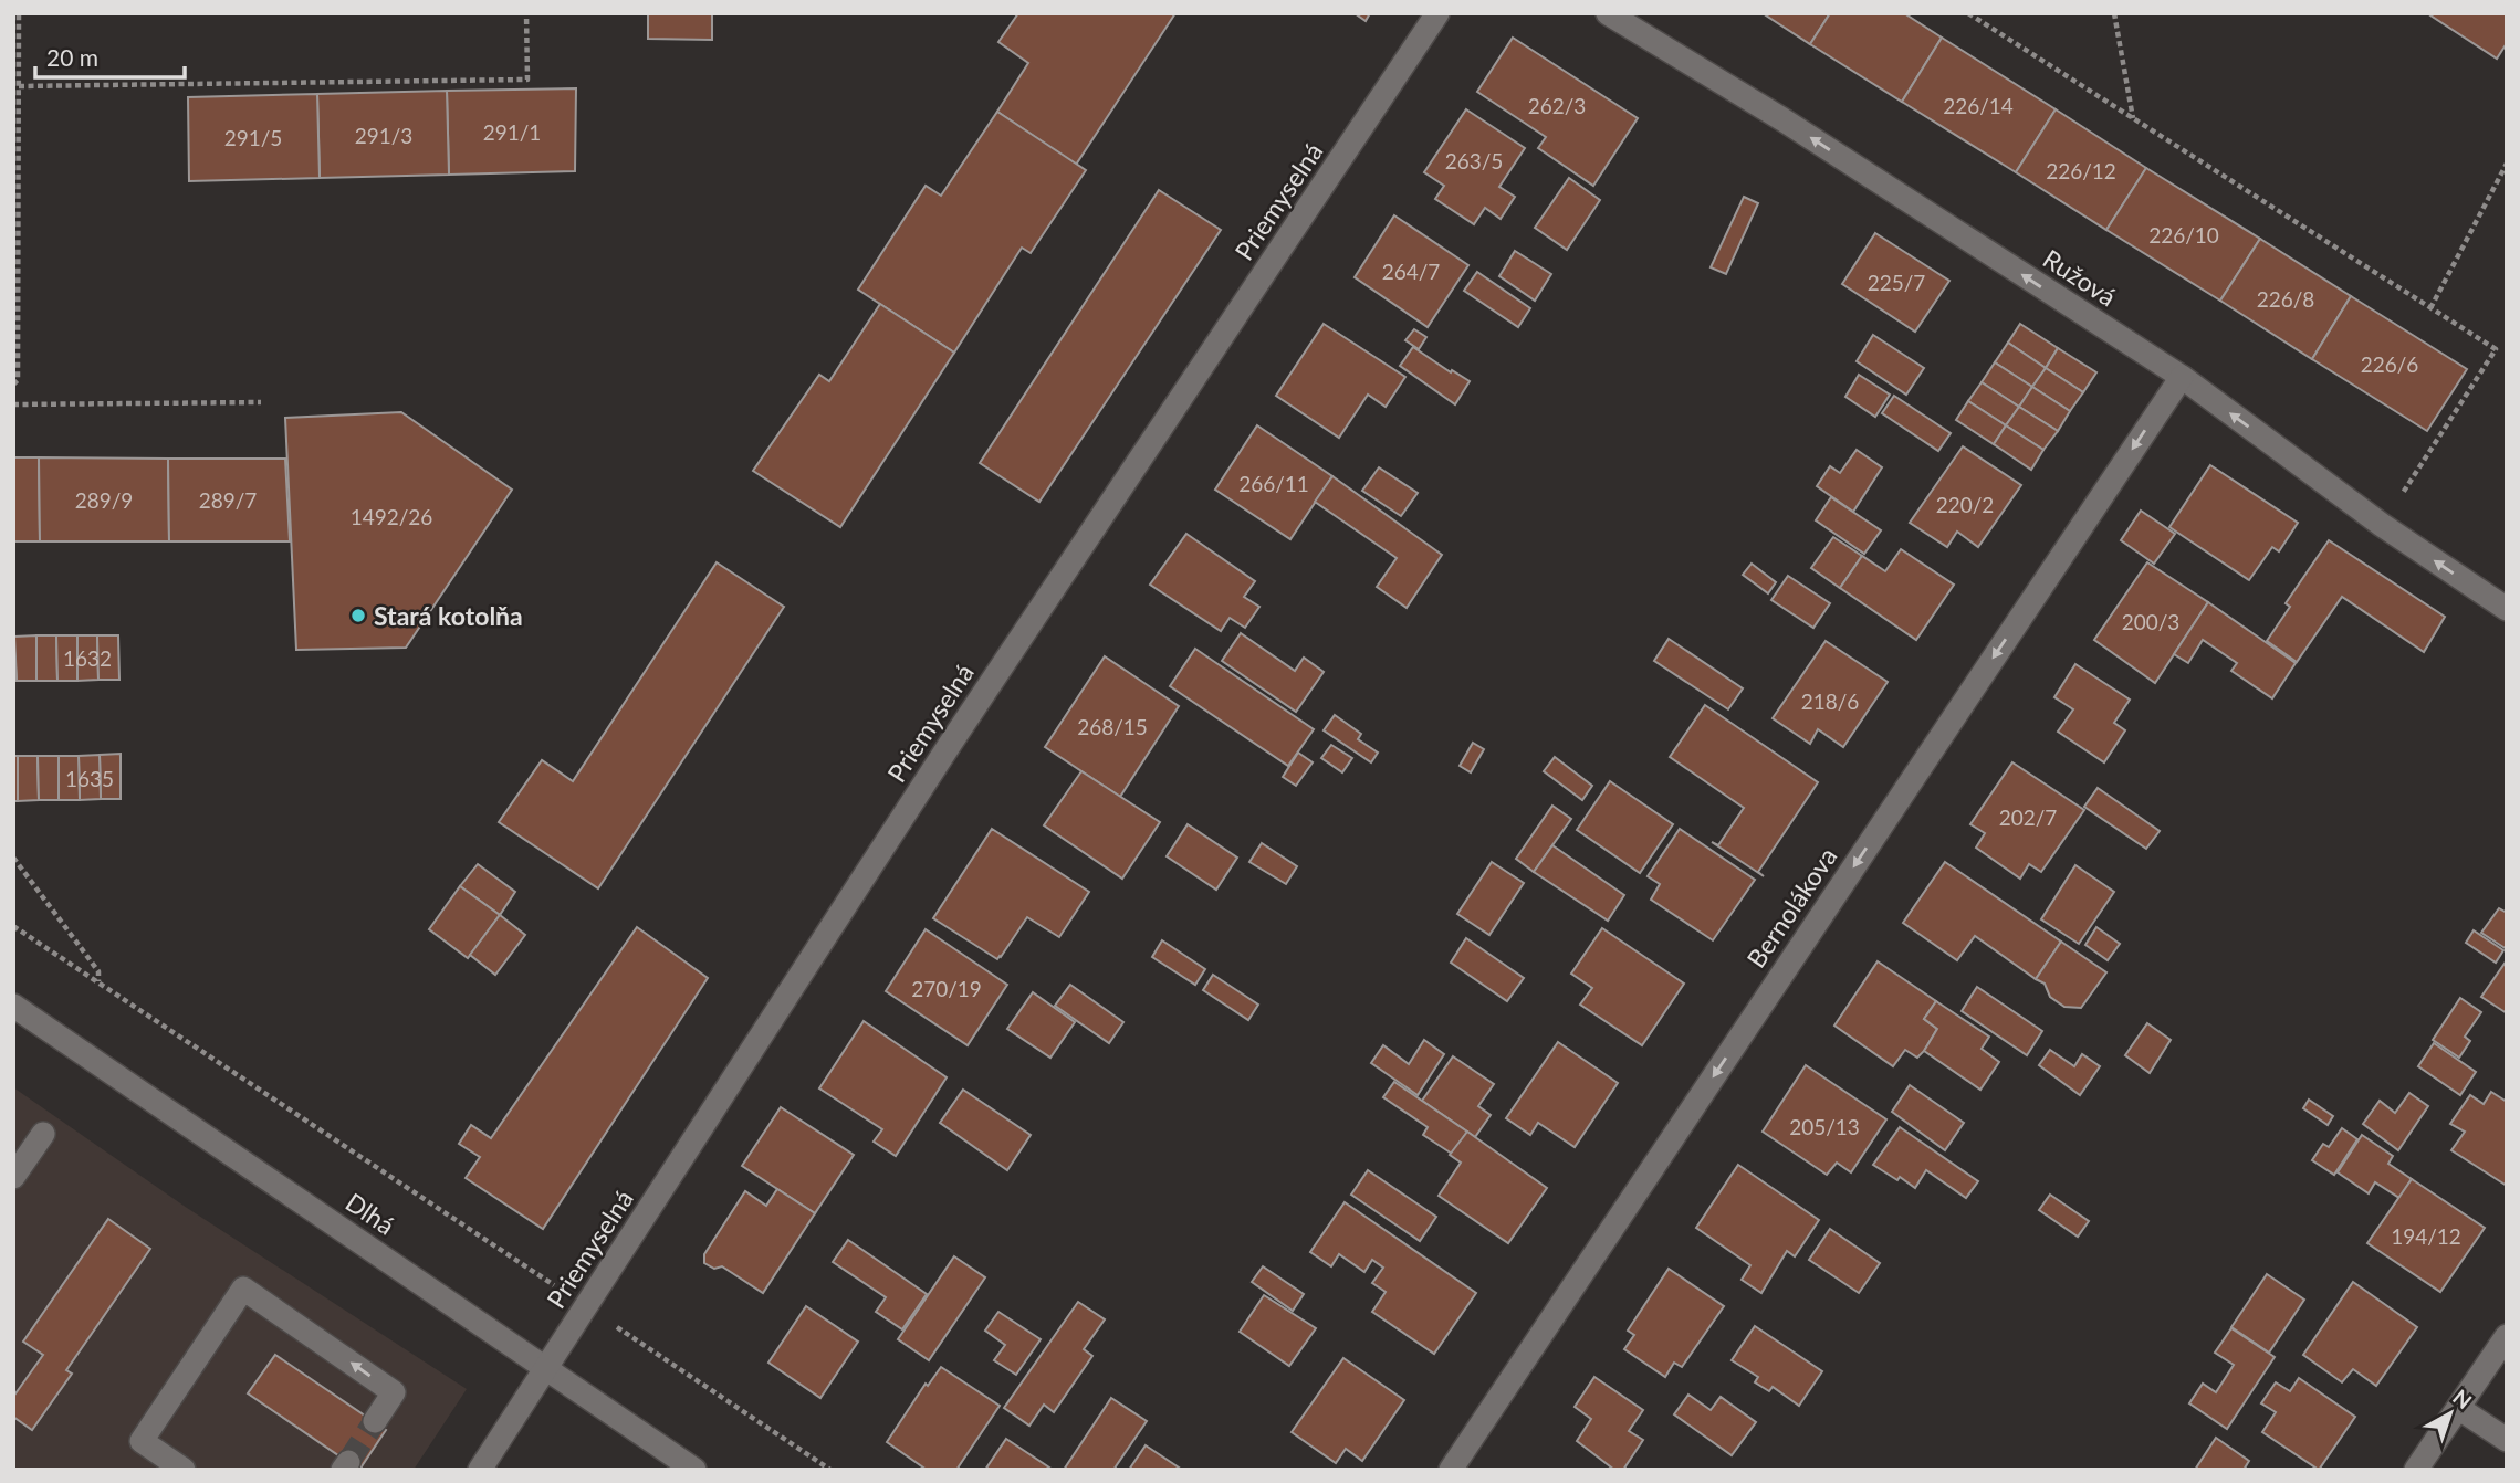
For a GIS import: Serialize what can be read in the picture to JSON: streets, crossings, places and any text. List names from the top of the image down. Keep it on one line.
{"streets":{"street":["Priemyselná","Ružová","Bernolákova","Dlhá"]},"crossings":[["Priemyselná","Dlhá"],["Ružová","Bernolákova"]],"one_way":["Ružová","Bernolákova"],"places":["Stará kotolňa"],"house_numbers":["262/3","226/14","291/1","291/3","291/5","263/5","226/12","226/10","264/7","225/7","226/8","226/6","266/11","289/9","289/7","220/2","1492/26","200/3","1632","218/6","268/15","1635","202/7","270/19","205/13","194/12"],"scale_bar":"20 m","north":"top right"}
